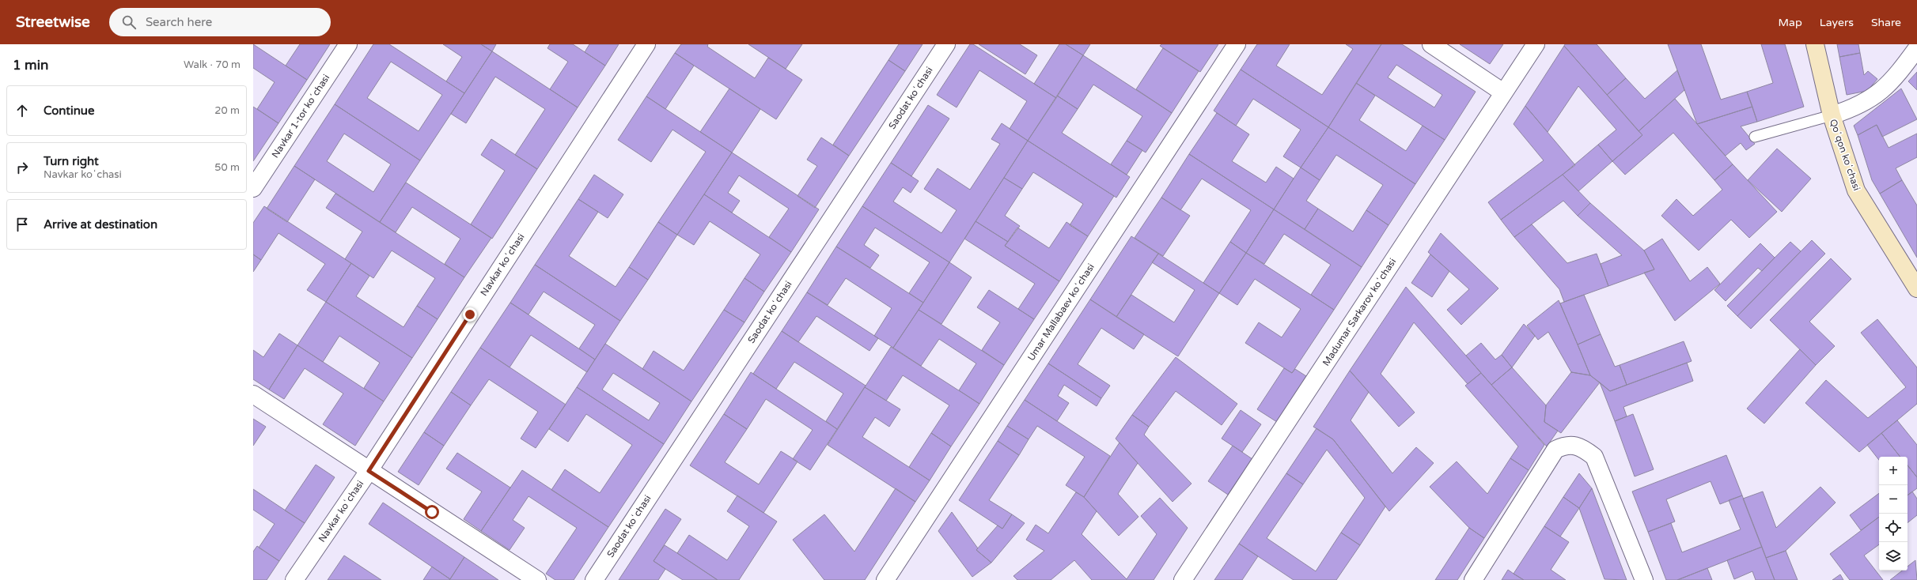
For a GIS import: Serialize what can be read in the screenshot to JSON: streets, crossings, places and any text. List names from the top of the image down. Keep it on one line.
{"streets":{"main road":["Qoʻqon koʻchasi"],"street":["Saodat koʻchasi","Navkar 1-tor koʻchasi","Navkar koʻchasi","Umar Mallabaev koʻchasi","Madumar Sarkarov koʻchasi"]},"page":{"header":"Streetwise","search":"Search here","nav":["Map","Layers","Share"],"heading":["1 min","Walk · 70 m"],"list":[["Continue","20 m"],["Turn right","Navkar koʻchasi","50 m"],"Arrive at destination"],"map_buttons":["+","−"]}}
